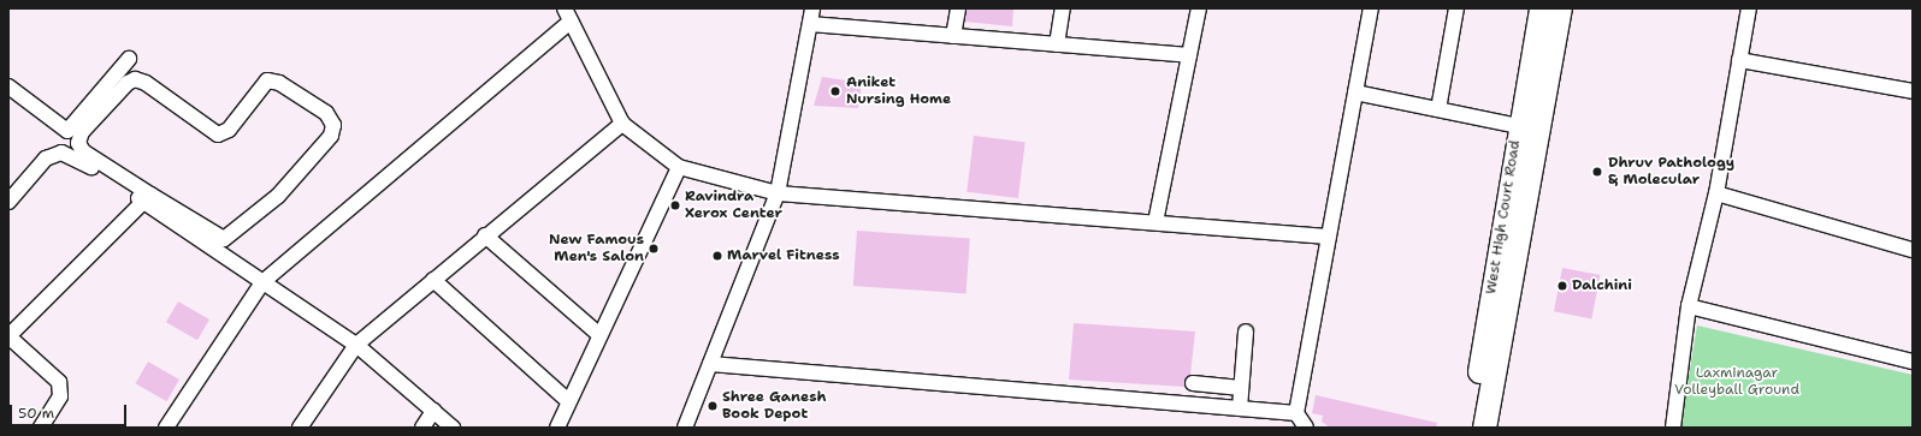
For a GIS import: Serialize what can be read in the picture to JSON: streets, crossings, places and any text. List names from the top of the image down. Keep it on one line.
{"streets":{"main road":["West High Court Road"]},"parks":["Laxminagar Volleyball Ground"],"places":["Aniket Nursing Home","Dhruv Pathology & Molecular","Ravindra Xerox Center","New Famous Men's Salon","Marvel Fitness","Dalchini","Shree Ganesh Book Depot"],"scale_bar":"50 m"}
